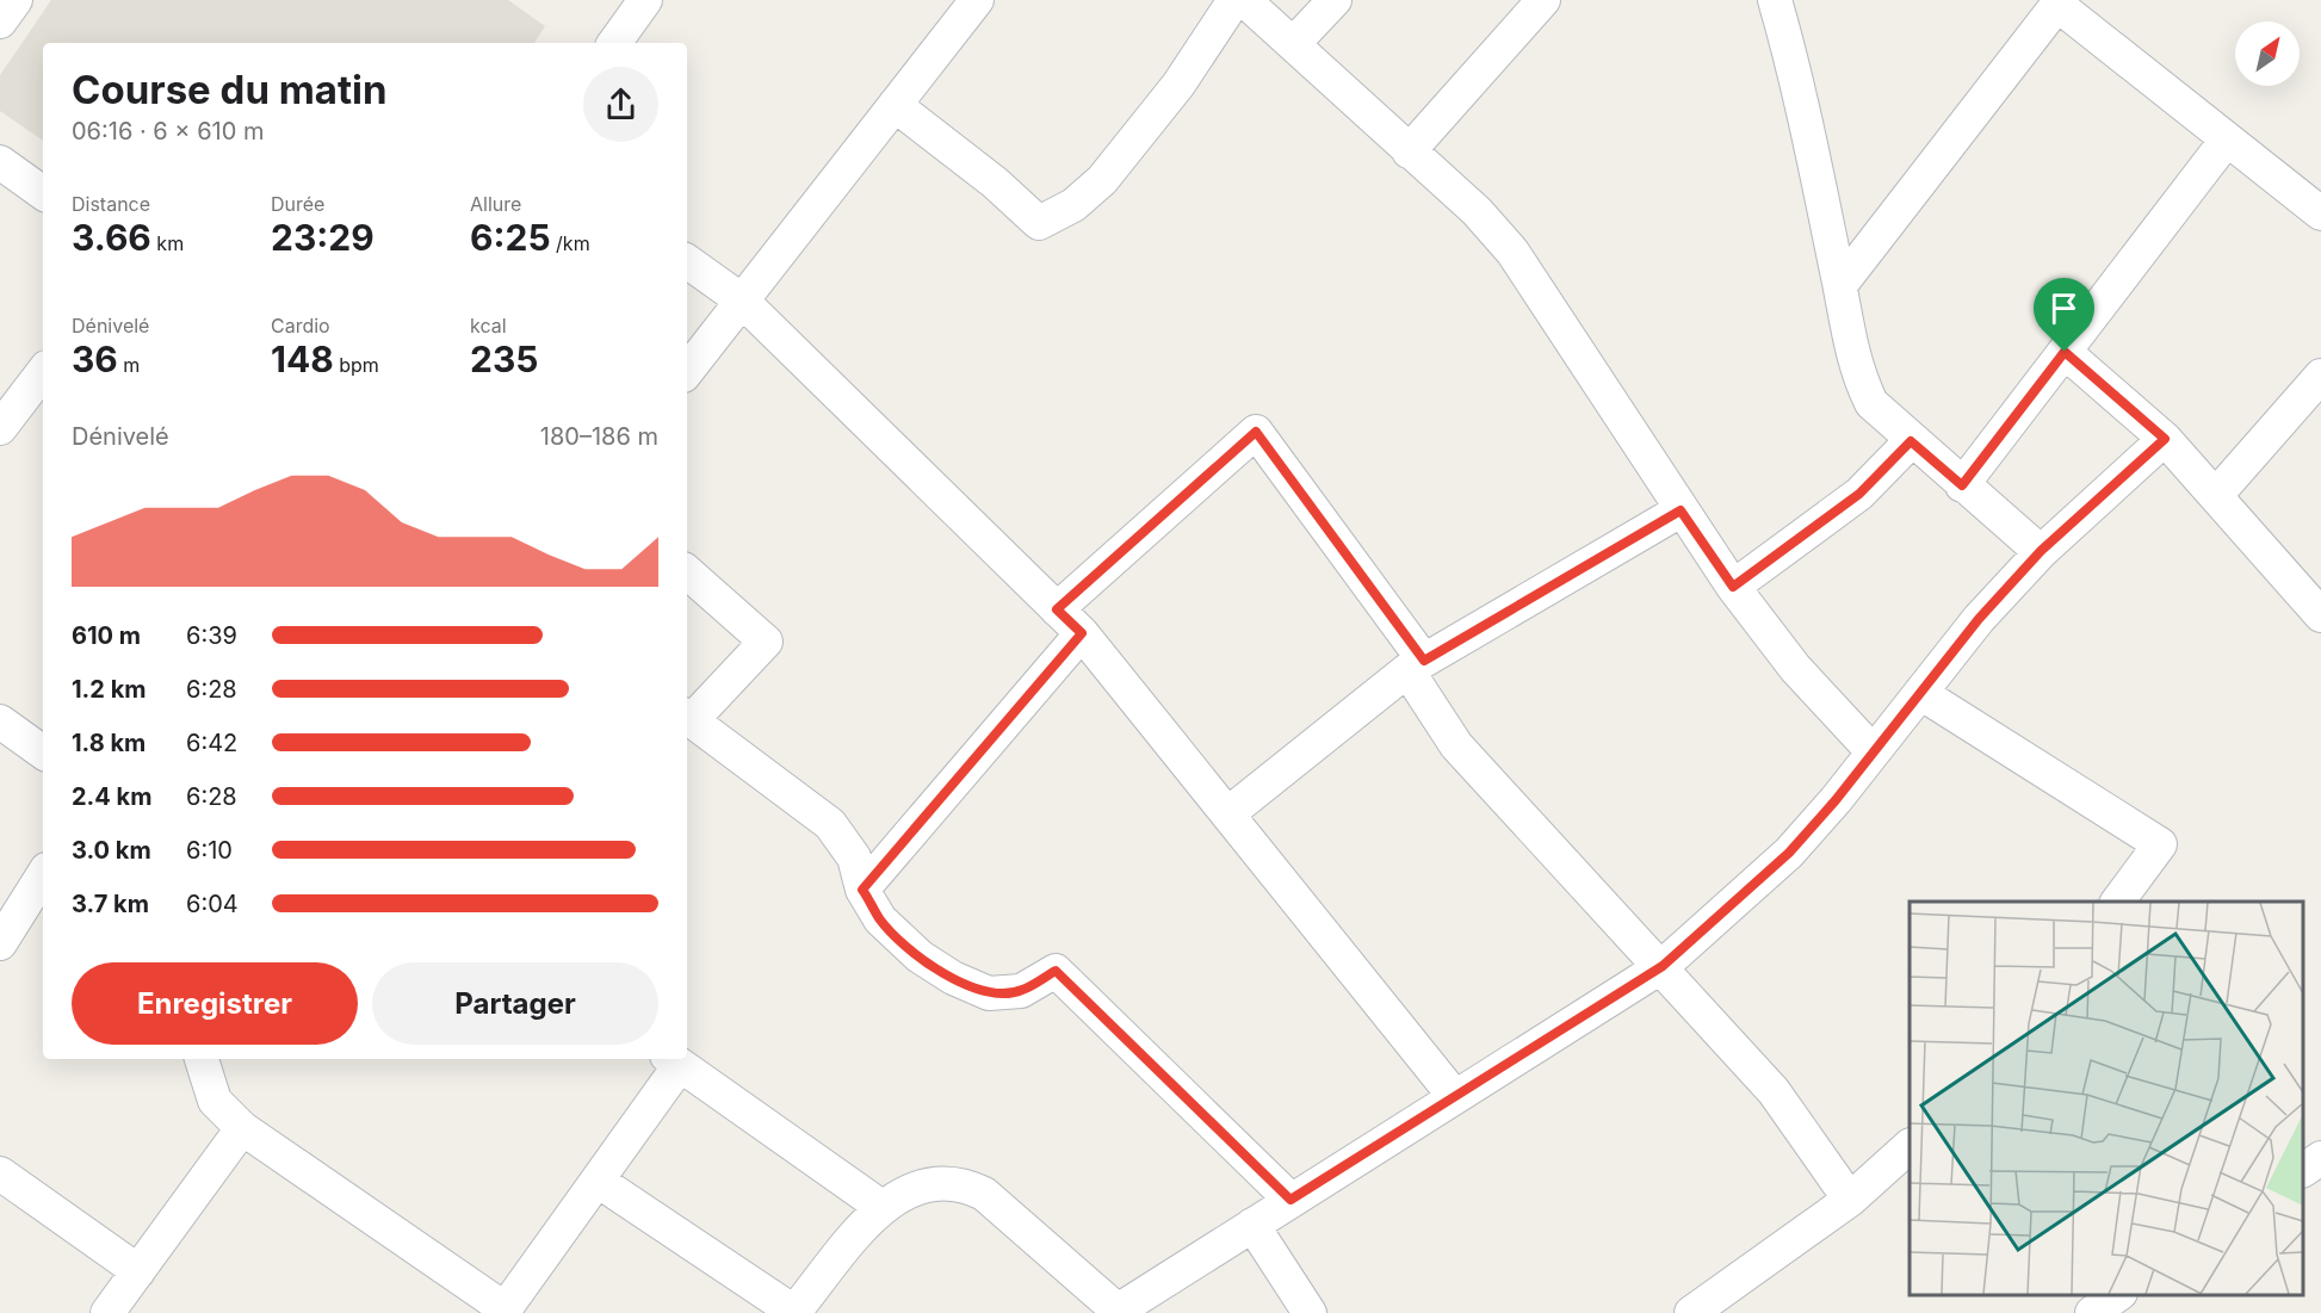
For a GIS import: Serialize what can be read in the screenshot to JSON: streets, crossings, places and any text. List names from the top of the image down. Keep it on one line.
{"north":"top right","page":{"heading":["Course du matin","06:16 · 6 × 610 m"],"stats":[["Distance","3.66 km"],["Durée","23:29"],["Allure","6:25 /km"],["Dénivelé","36 m"],["Cardio","148 bpm"],["kcal","235"]],"chart":["Dénivelé","180–186 m"],"list":[{"name":"610 m","note":"6:39"},{"name":"1.2 km","note":"6:28"},{"name":"1.8 km","note":"6:42"},{"name":"2.4 km","note":"6:28"},{"name":"3.0 km","note":"6:10"},{"name":"3.7 km","note":"6:04"}],"buttons":["Enregistrer","Partager"]}}
